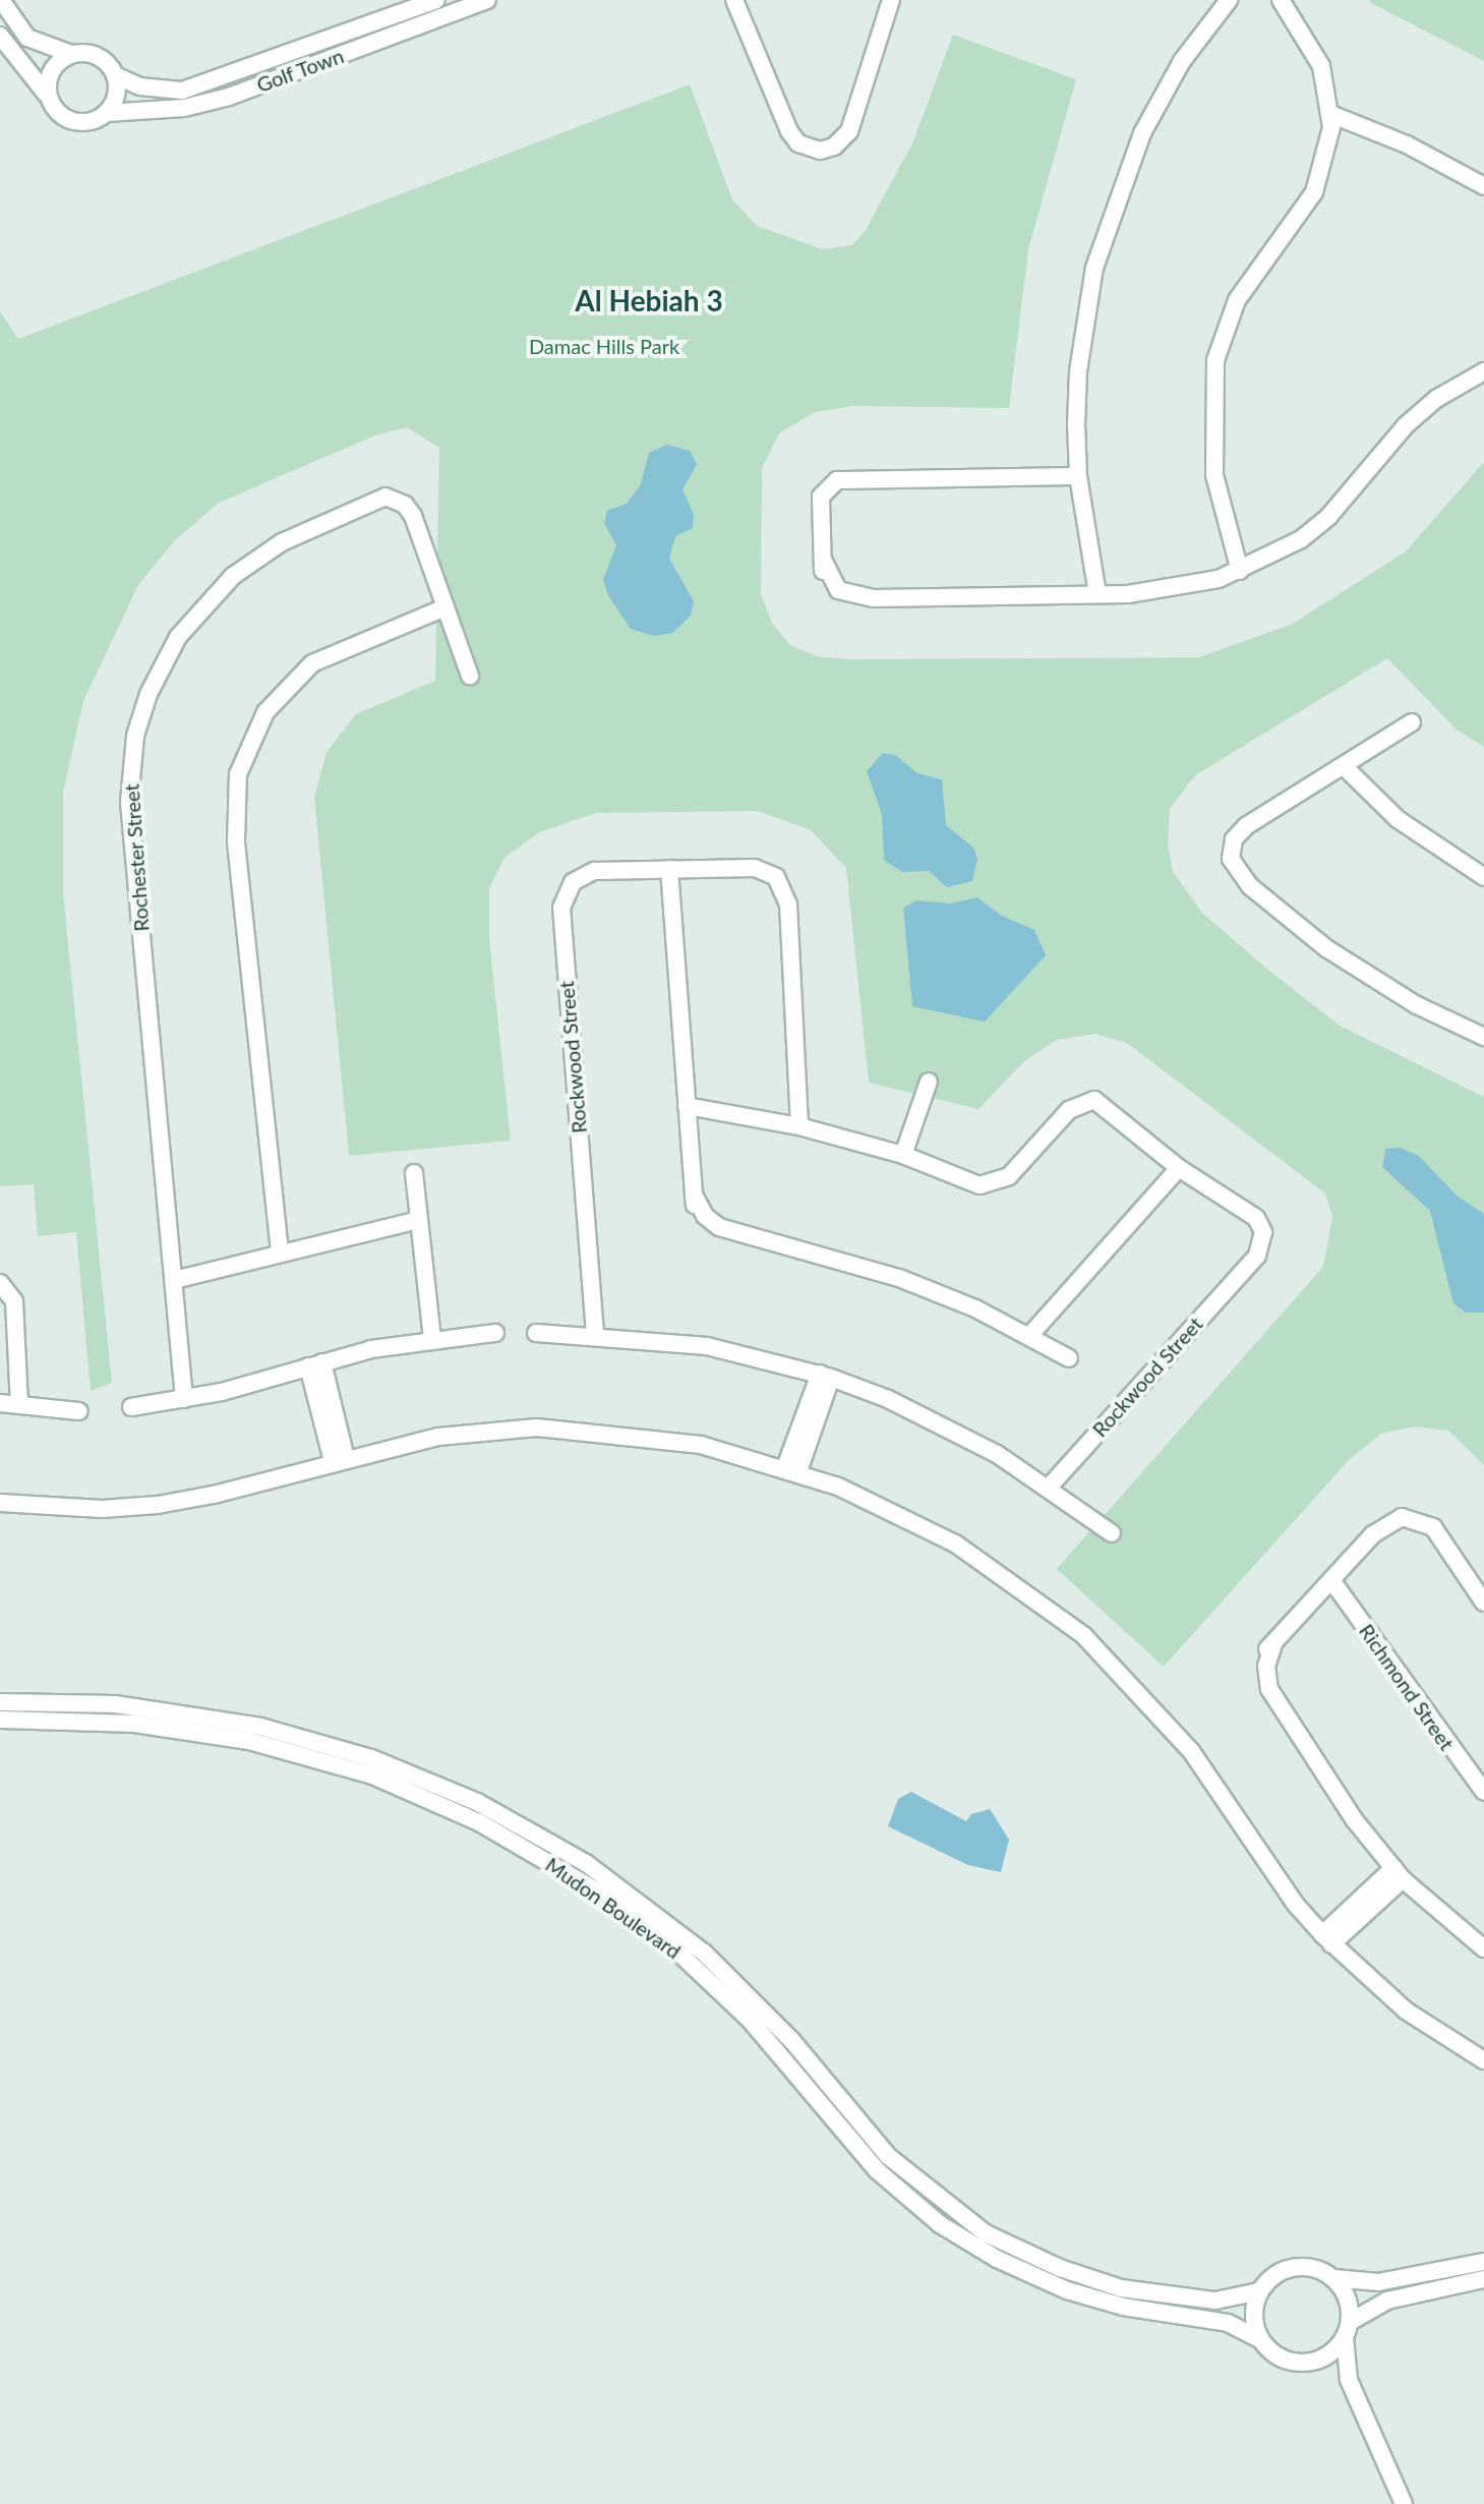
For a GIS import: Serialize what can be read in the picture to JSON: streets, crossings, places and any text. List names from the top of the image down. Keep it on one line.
{"streets":{"street":["Golf Town","Rochester Street","Rockwood Street","Richmond Street","Mudon Boulevard"]},"districts":["Al Hebiah 3"],"parks":["Damac Hills Park"]}
